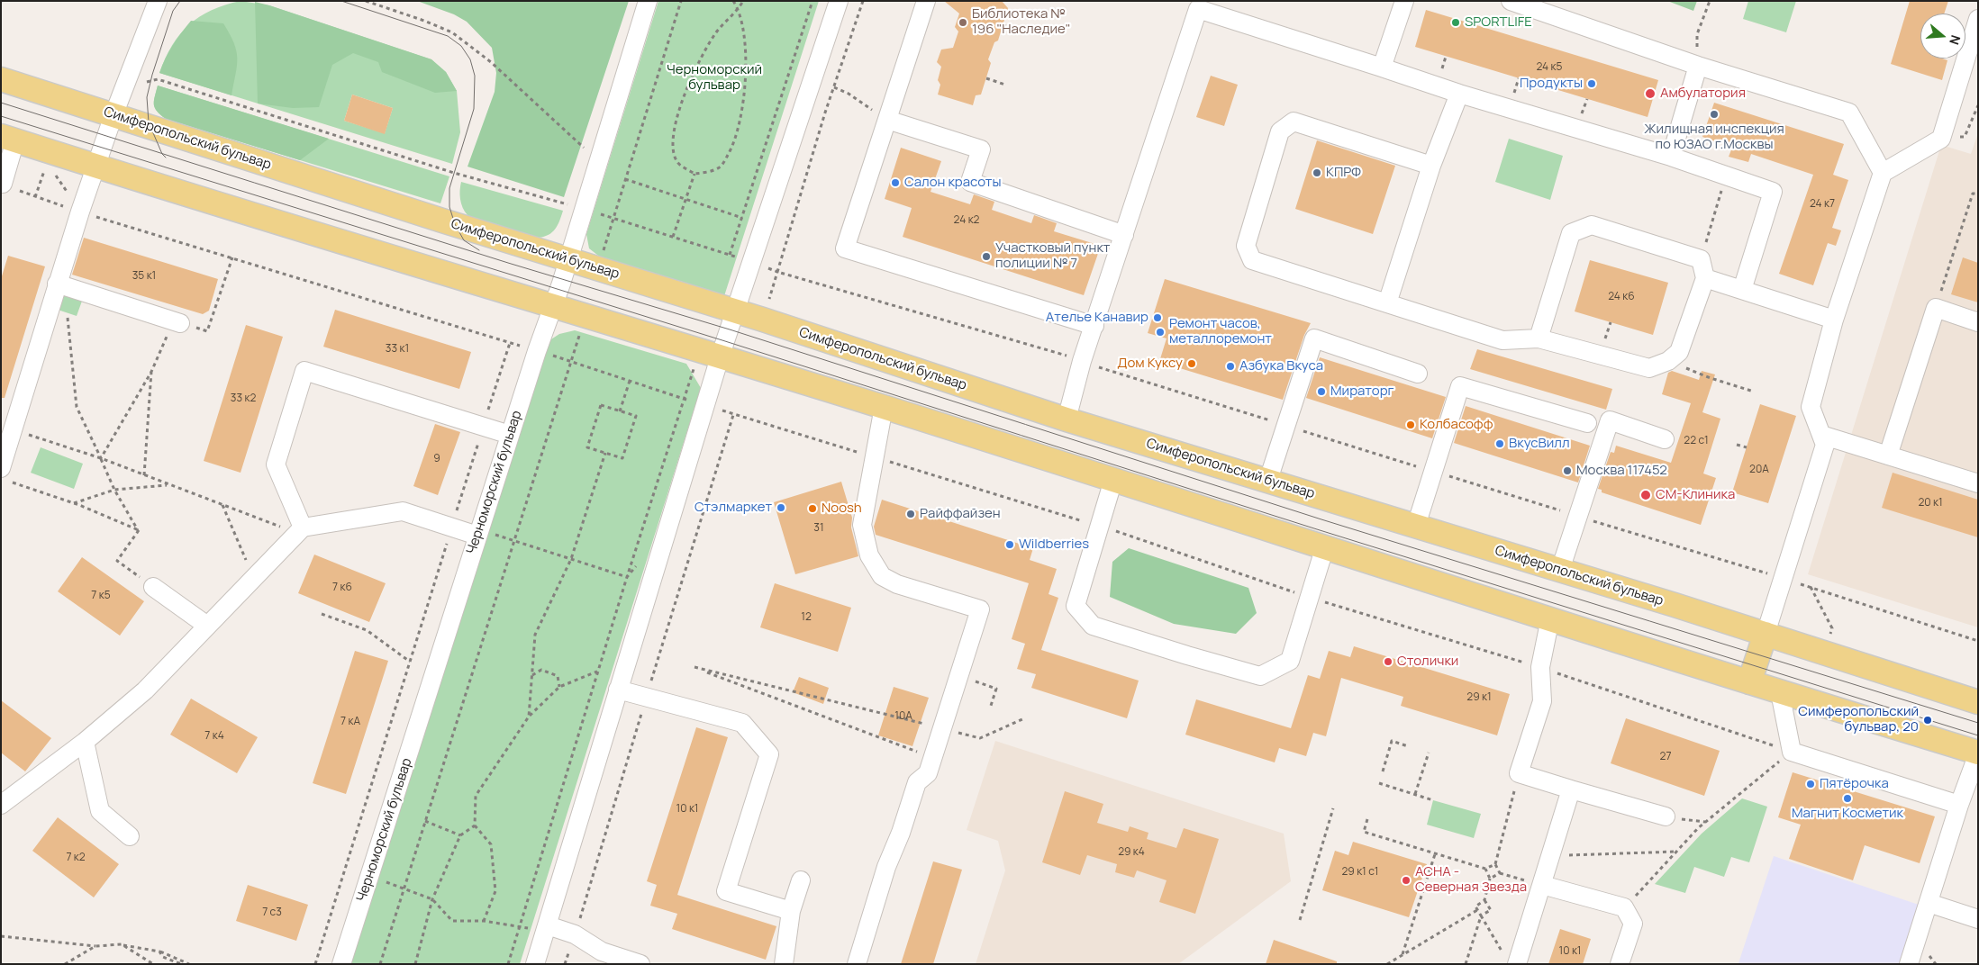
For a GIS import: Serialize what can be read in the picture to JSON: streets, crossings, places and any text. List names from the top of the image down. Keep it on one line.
{"streets":{"main road":["Симферопольский бульвар"],"street":["Черноморский бульвар"]},"crossings":[["Симферопольский бульвар","Черноморский бульвар"]],"parks":["Черноморский бульвар"],"places":["Библиотека № 196 \"Наследие\"","SPORTLIFE","Продукты","Амбулатория","Жилищная инспекция по ЮЗАО г.Москвы","КПРФ","Салон красоты","Участковый пункт полиции № 7","Ателье Канавир","Ремонт часов, металлоремонт","Дом Куксу","Азбука Вкуса","Мираторг","Колбасофф","ВкусВилл","Москва 117452","СМ-Клиника","Стэлмаркет","Noosh","Райффайзен","Wildberries","Столички","Симферопольский бульвар, 20","Пятёрочка","Магнит Косметик","АСНА - Северная Звезда"],"house_numbers":["24 к5","24 к7","24 к2","35 к1","24 к6","33 к1","33 к2","22 c1","9","20А","20 к1","31","7 к6","7 к5","12","29 к1","10А","7 кА","7 к4","27","10 к1","29 к4","7 к2","29 к1 с1","7 с3","10 к1"],"north":"right"}
